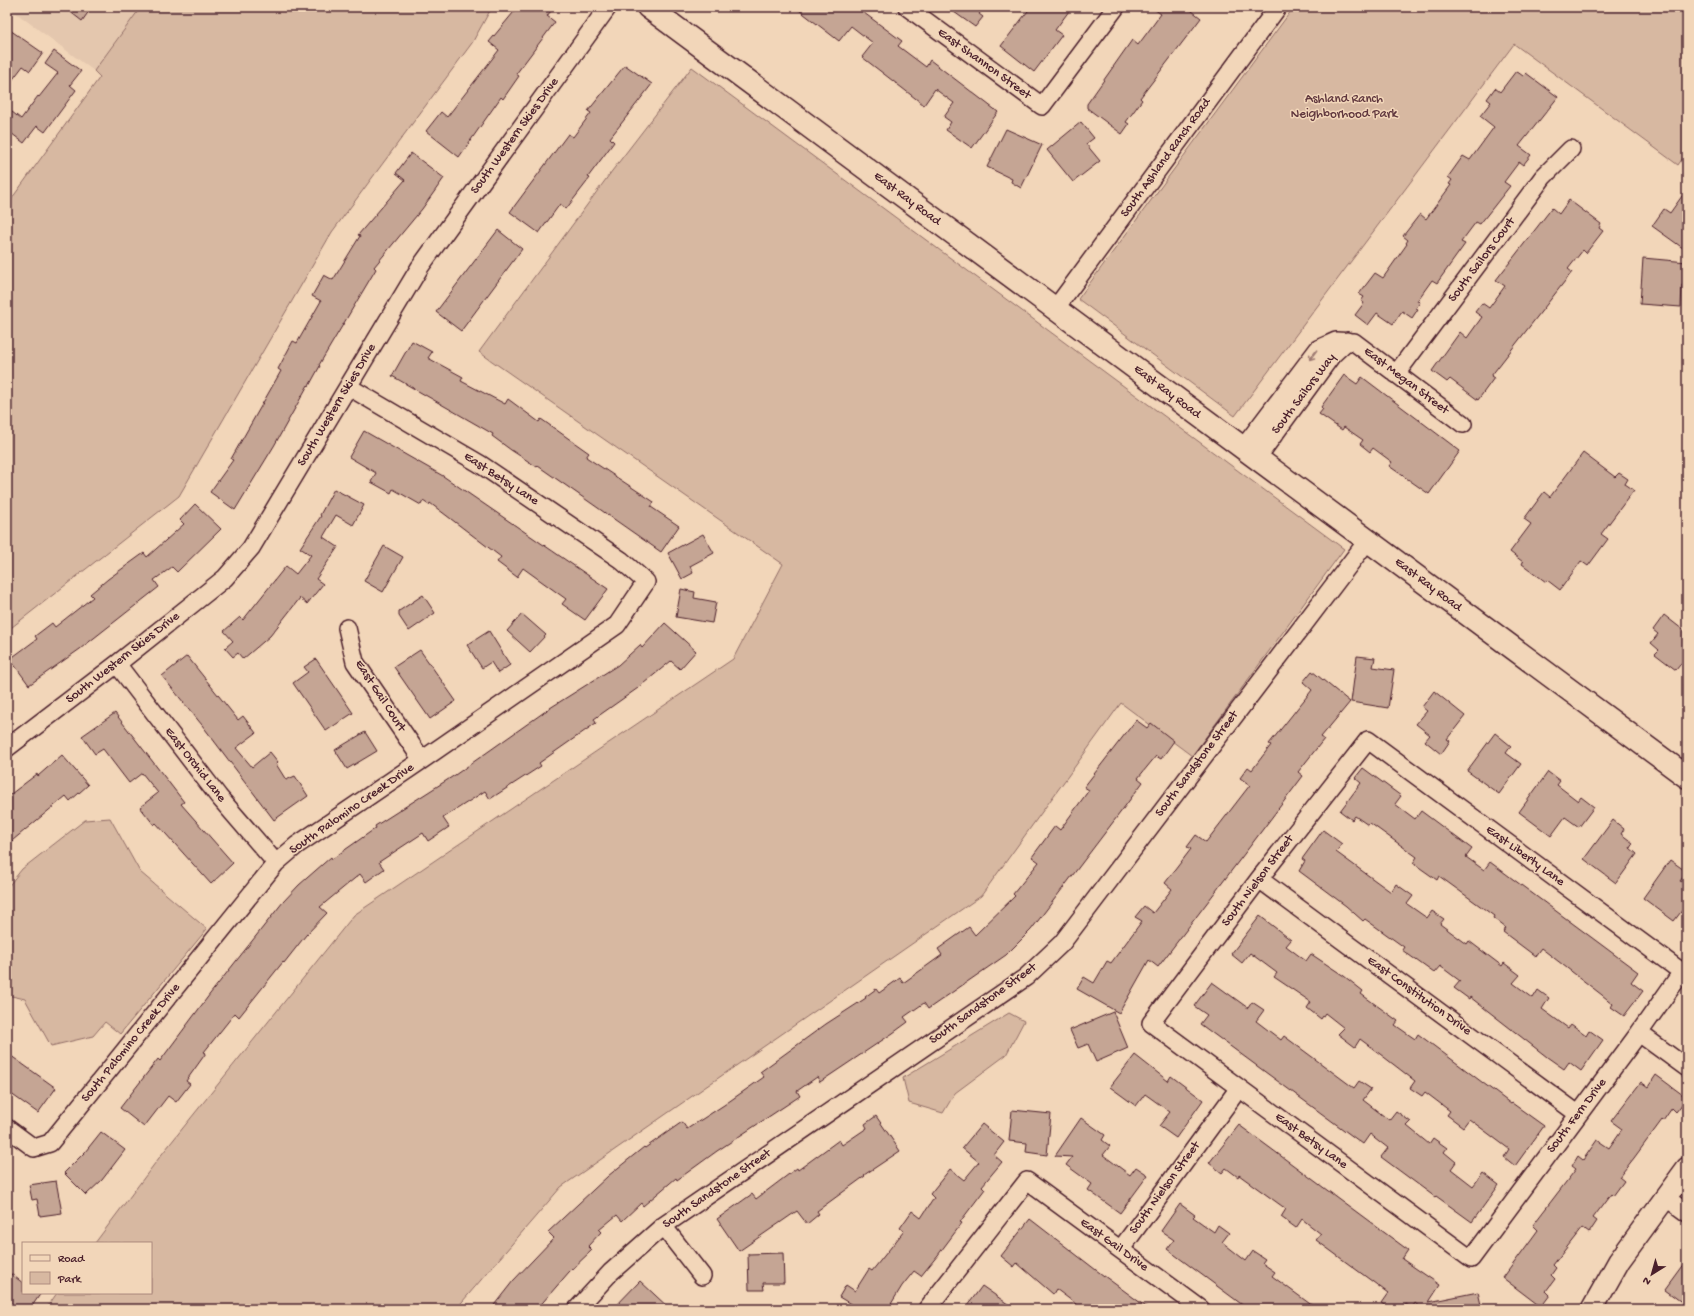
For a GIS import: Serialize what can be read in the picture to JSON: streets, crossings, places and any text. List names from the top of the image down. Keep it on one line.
{"streets":{"main road":["East Ray Road"],"street":["East Shannon Street","South Western Skies Drive","South Ashland Ranch Road","South Sailors Court","East Megan Street","South Sailors Way","East Betsy Lane","East Gail Court","South Sandstone Street","East Orchid Lane","South Palomino Creek Drive","East Liberty Lane","South Nielson Street","East Constitution Drive","South Fern Drive","East Gail Drive"]},"crossings":[["South Western Skies Drive","East Betsy Lane"],["South Western Skies Drive","East Orchid Lane"],["South Ashland Ranch Road","East Ray Road"],["East Ray Road","South Sailors Way"],["East Ray Road","South Sandstone Street"],["South Sailors Court","East Megan Street"],["East Megan Street","South Sailors Way"],["East Betsy Lane","South Palomino Creek Drive"],["East Betsy Lane","South Nielson Street"],["East Betsy Lane","South Fern Drive"],["East Gail Court","South Palomino Creek Drive"],["East Orchid Lane","South Palomino Creek Drive"],["East Liberty Lane","South Nielson Street"],["East Liberty Lane","South Fern Drive"],["South Nielson Street","East Constitution Drive"],["South Nielson Street","East Gail Drive"],["East Constitution Drive","South Fern Drive"]],"parks":["Ashland Ranch Neighborhood Park"],"legend":["Road","Park"],"north":"bottom left"}
